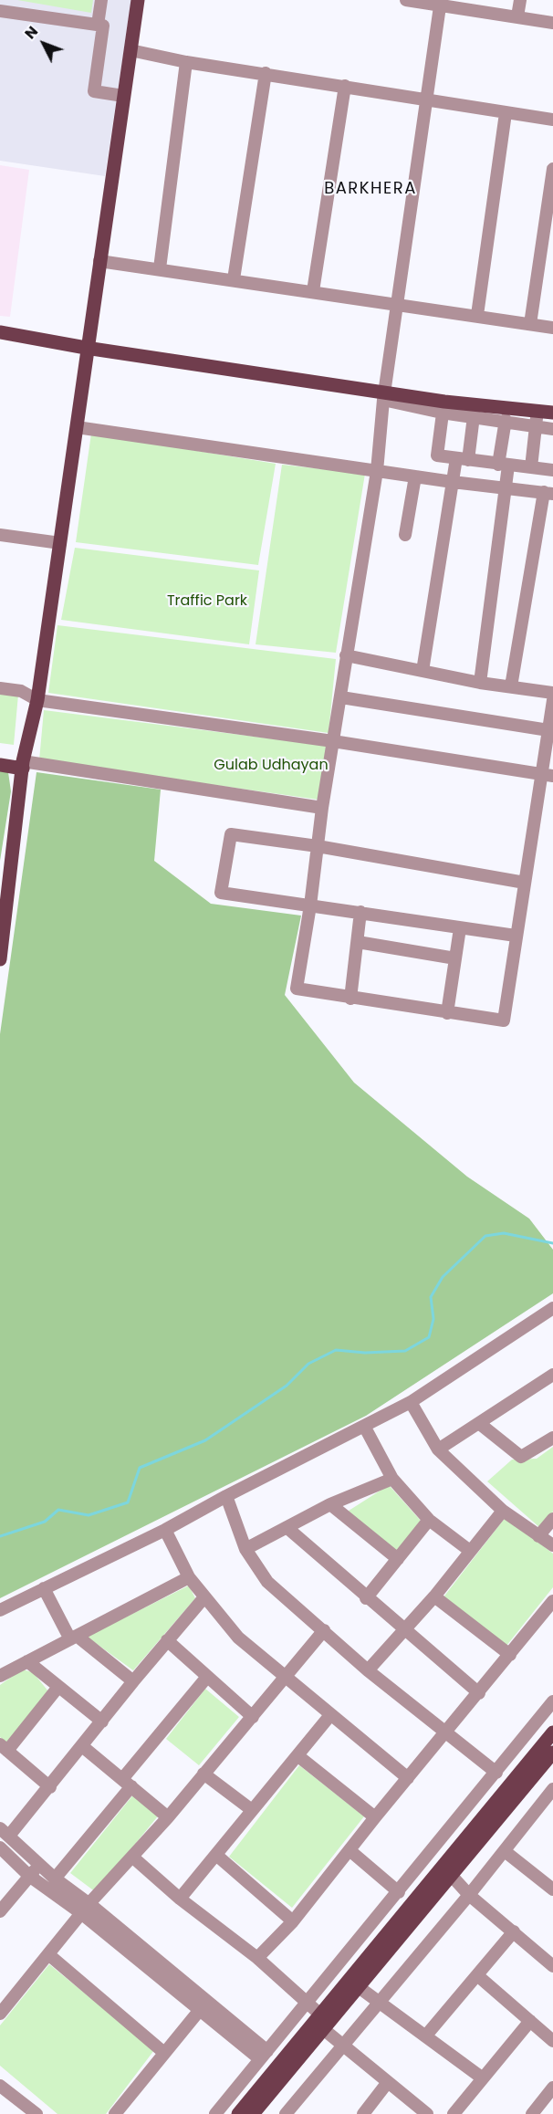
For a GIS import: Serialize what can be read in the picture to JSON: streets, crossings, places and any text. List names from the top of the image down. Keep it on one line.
{"districts":["BARKHERA"],"parks":["Traffic Park","Gulab Udhayan"],"north":"top left"}
